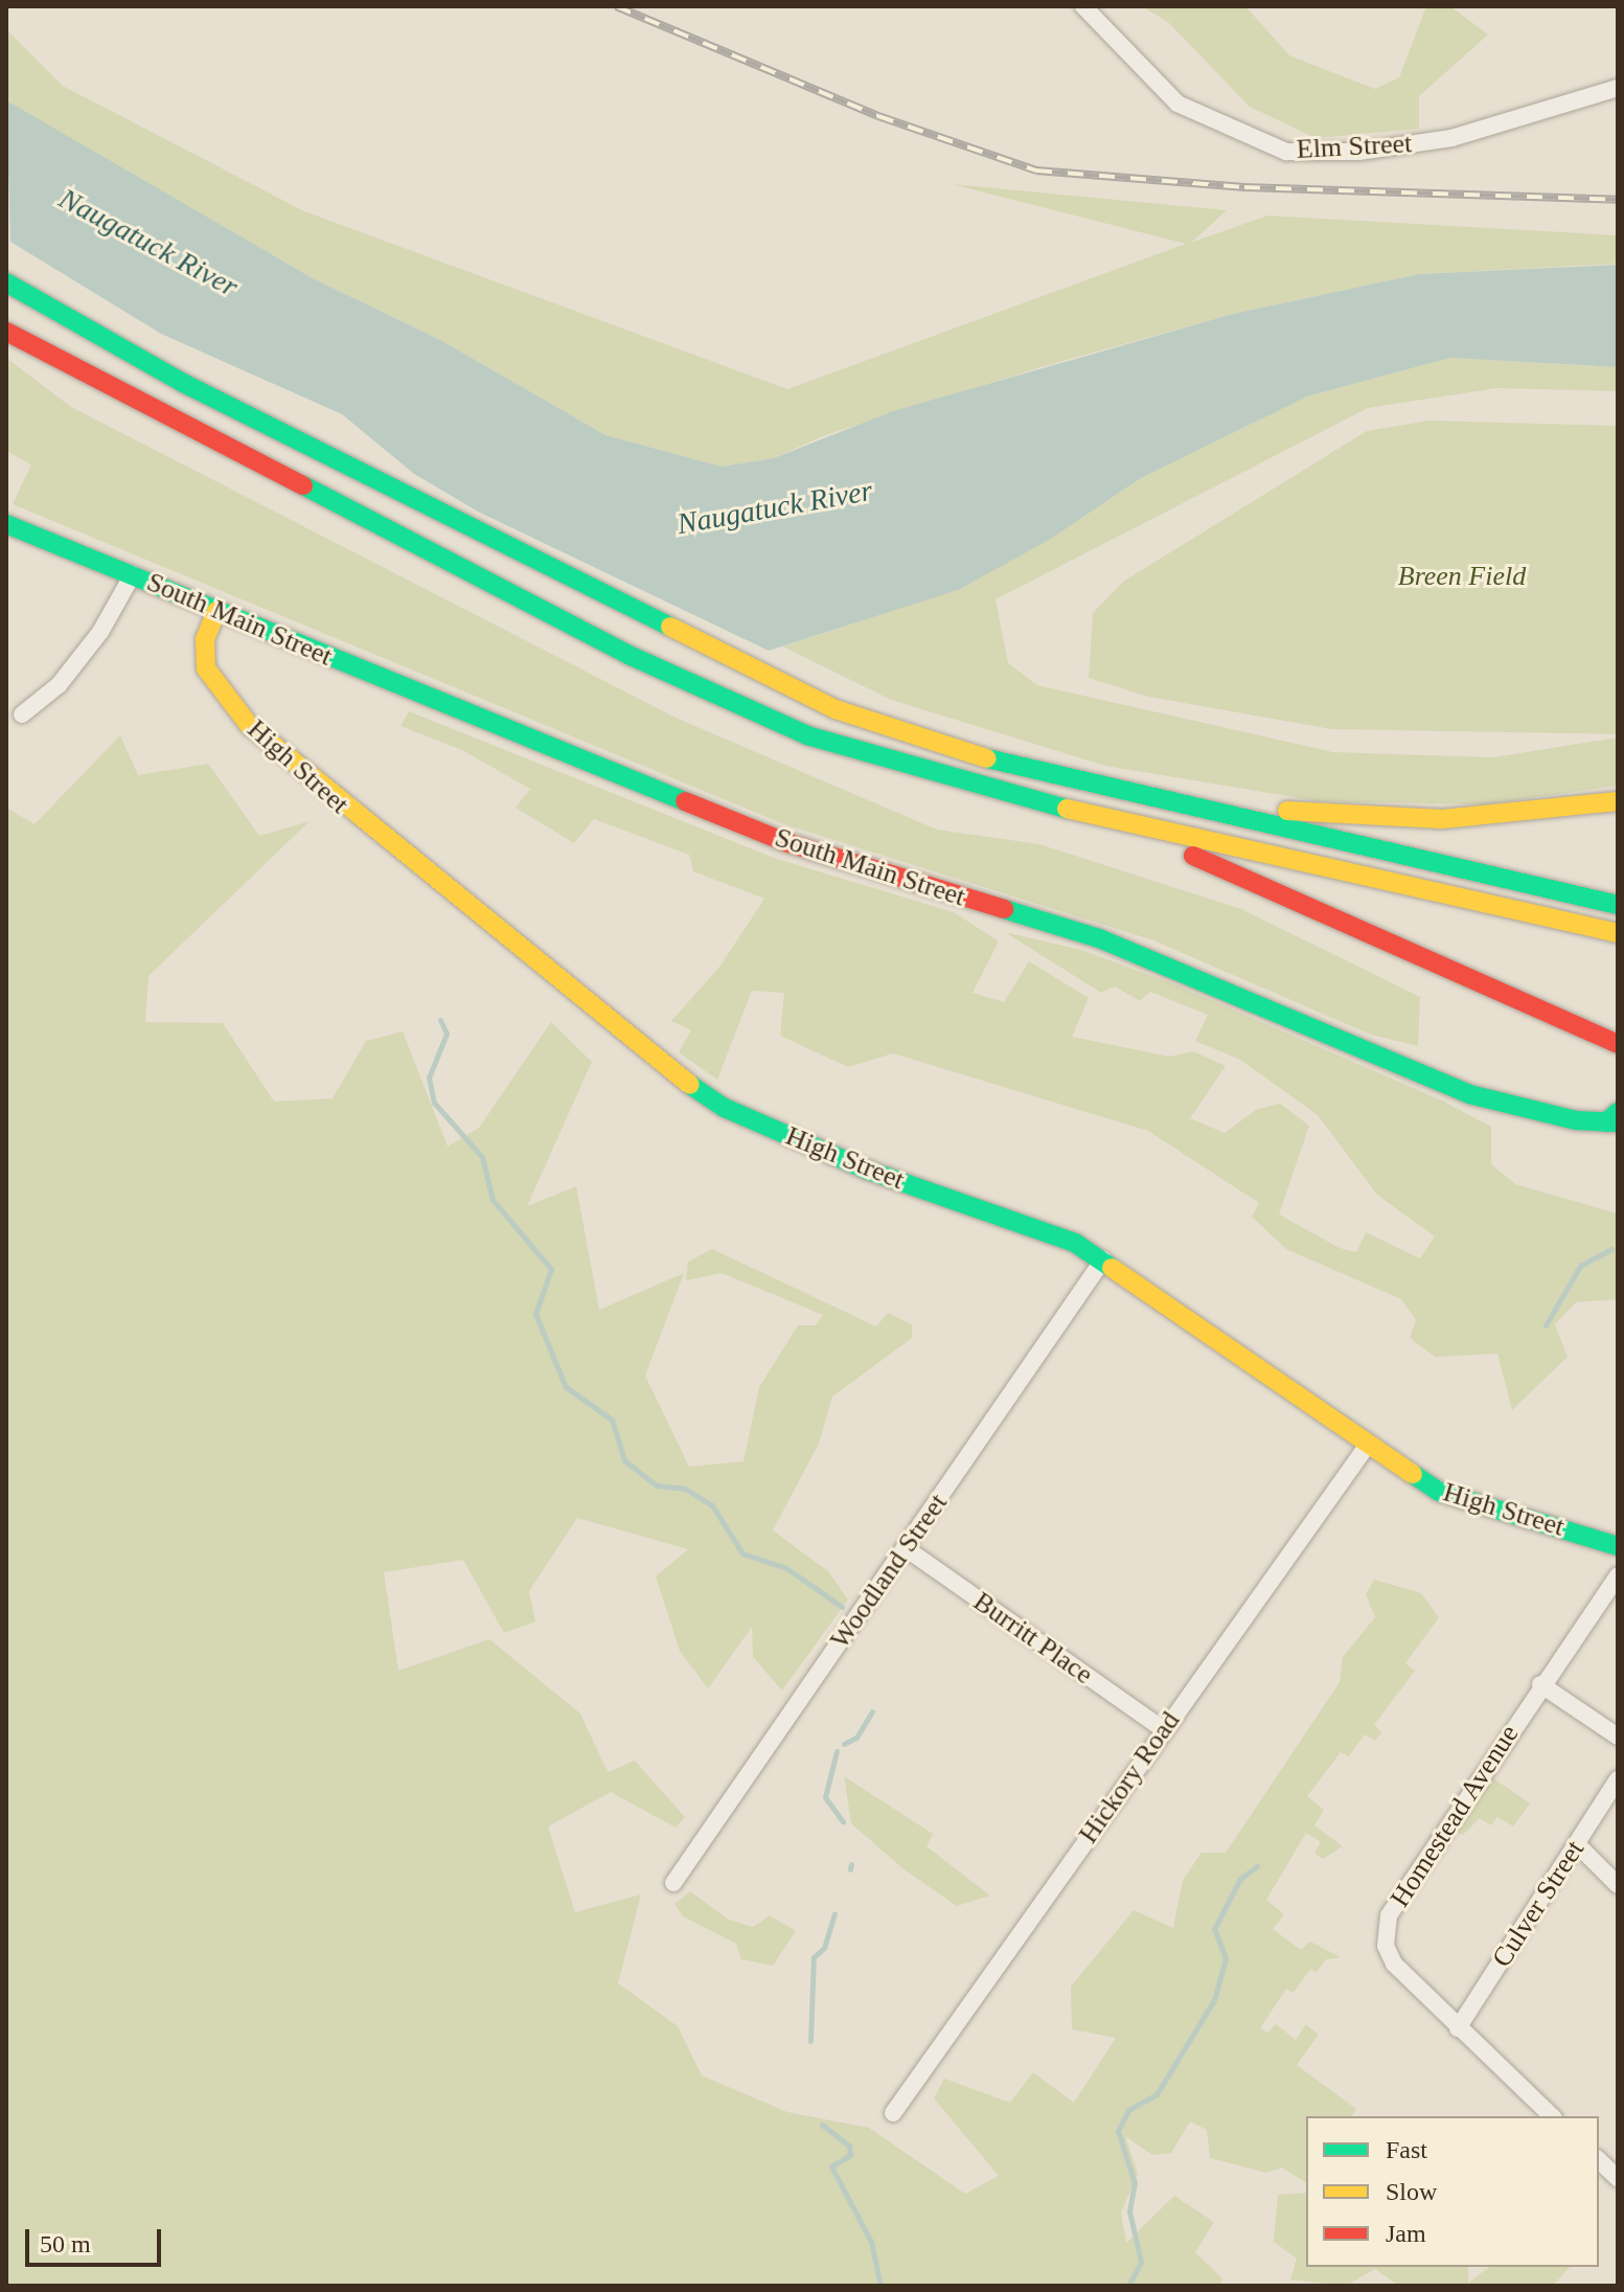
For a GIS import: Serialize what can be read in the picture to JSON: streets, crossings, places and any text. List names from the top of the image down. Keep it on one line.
{"streets":{"main road":["South Main Street","High Street"],"street":["Elm Street","Woodland Street","Burritt Place","Hickory Road","Homestead Avenue","Culver Street"]},"crossings":[["South Main Street","High Street"],["High Street","Woodland Street"],["High Street","Hickory Road"],["Woodland Street","Burritt Place"],["Burritt Place","Hickory Road"],["Homestead Avenue","Culver Street"]],"water":["Naugatuck River"],"parks":["Breen Field"],"legend":["Fast","Slow","Jam"],"scale_bar":"50 m"}
